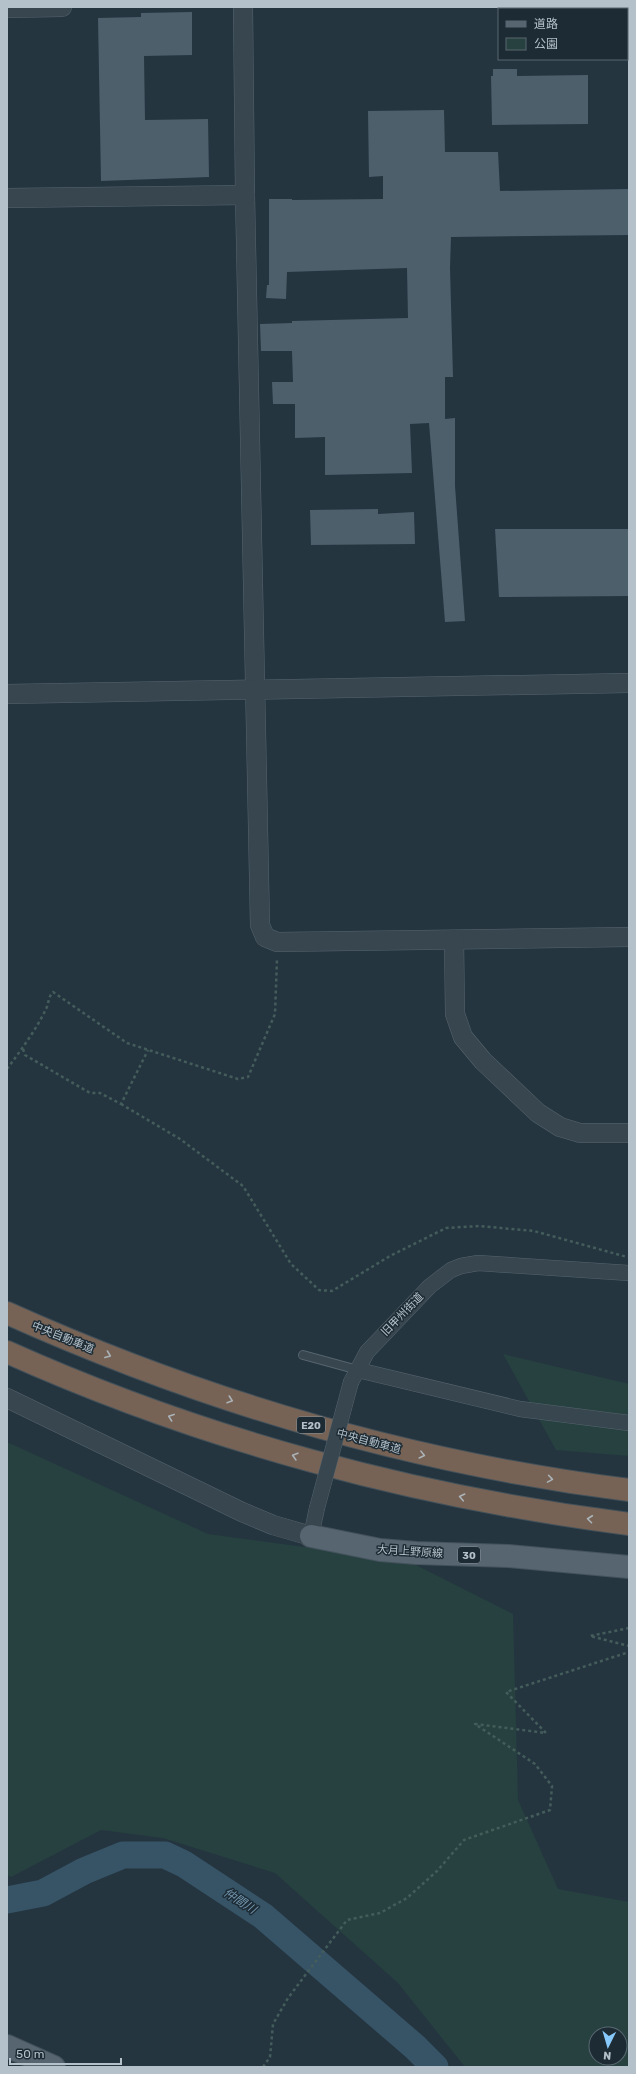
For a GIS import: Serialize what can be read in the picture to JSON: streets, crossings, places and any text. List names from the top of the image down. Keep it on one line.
{"streets":{"highway":["中央自動車道","E20"],"main road":["大月上野原線","30"],"street":["旧甲州街道"]},"crossings":[["旧甲州街道","大月上野原線"]],"water":["仲間川"],"legend":["道路","公園"],"scale_bar":"50 m","north":"bottom"}
